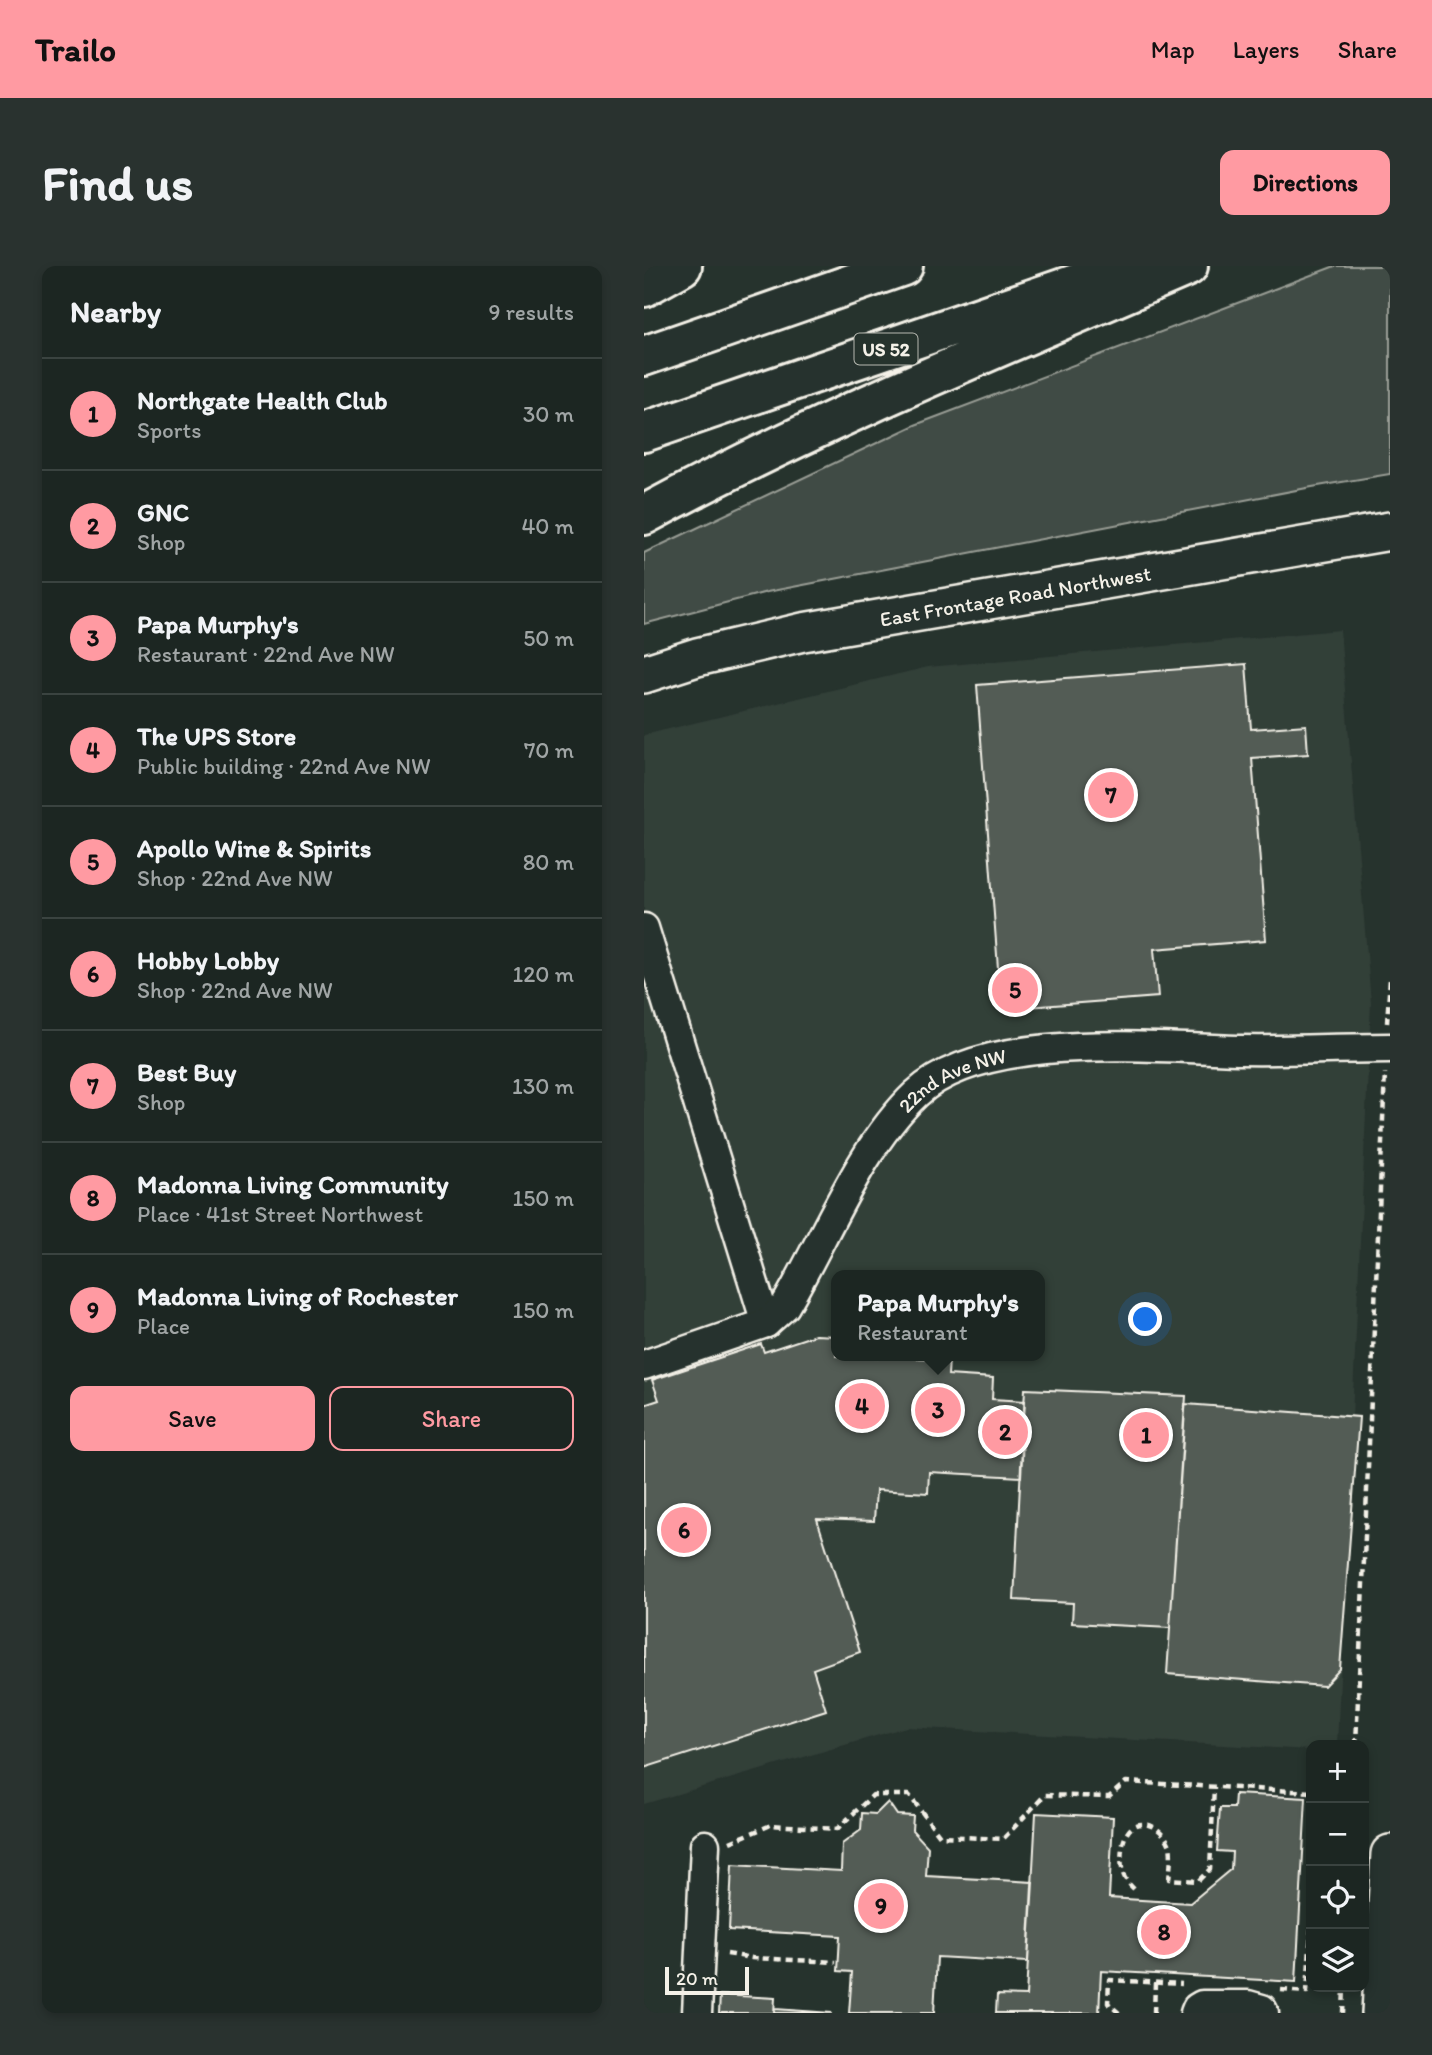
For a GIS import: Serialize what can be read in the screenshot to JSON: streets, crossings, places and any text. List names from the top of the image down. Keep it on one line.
{"streets":{"highway":["US 52"],"main road":["East Frontage Road Northwest"],"street":["22nd Ave NW"]},"scale_bar":"20 m","page":{"header":"Trailo","nav":["Map","Layers","Share"],"buttons":["Directions",["Save","Share"]],"title":"Find us","heading":["Nearby","9 results"],"list":[{"mark":"1","name":"Northgate Health Club","note":"Sports","value":"30 m"},{"mark":"2","name":"GNC","note":"Shop","value":"40 m"},{"mark":"3","name":"Papa Murphy's","note":"Restaurant · 22nd Ave NW","value":"50 m"},{"mark":"4","name":"The UPS Store","note":"Public building · 22nd Ave NW","value":"70 m"},{"mark":"5","name":"Apollo Wine & Spirits","note":"Shop · 22nd Ave NW","value":"80 m"},{"mark":"6","name":"Hobby Lobby","note":"Shop · 22nd Ave NW","value":"120 m"},{"mark":"7","name":"Best Buy","note":"Shop","value":"130 m"},{"mark":"8","name":"Madonna Living Community","note":"Place · 41st Street Northwest","value":"150 m"},{"mark":"9","name":"Madonna Living of Rochester","note":"Place","value":"150 m"}],"pins":["7","5","4","3","2","1","6","9","8"],"popup":["Papa Murphy's","Restaurant"],"map_buttons":["+","−"],"scale":"20 m"}}
